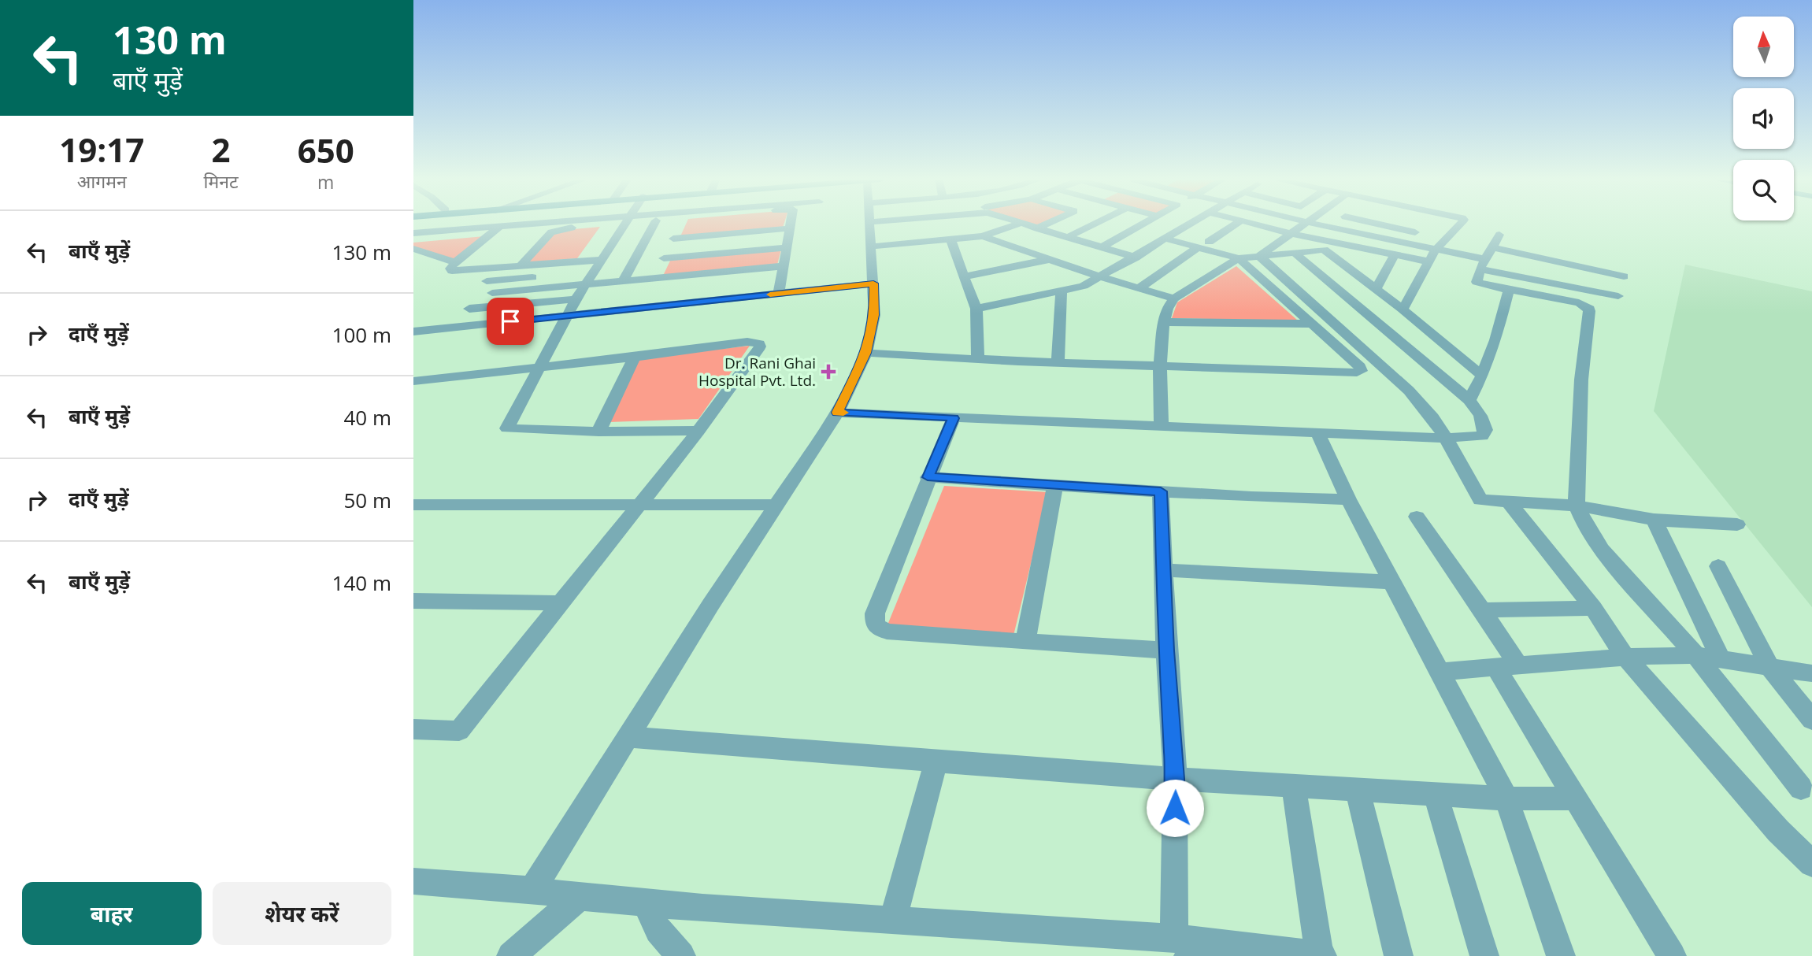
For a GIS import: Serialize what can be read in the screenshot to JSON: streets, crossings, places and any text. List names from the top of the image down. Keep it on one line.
{"places":{"health":["Dr. Rani Ghai Hospital Pvt. Ltd."]},"north":"top","page":{"turn":["130 m","बाएँ मुड़ें"],"eta":["19:17","आगमन","2","मिनट","650","m"],"list":[{"name":"बाएँ मुड़ें","value":"130 m"},{"name":"दाएँ मुड़ें","value":"100 m"},{"name":"बाएँ मुड़ें","value":"40 m"},{"name":"दाएँ मुड़ें","value":"50 m"},{"name":"बाएँ मुड़ें","value":"140 m"}],"buttons":["बाहर","शेयर करें"]}}
